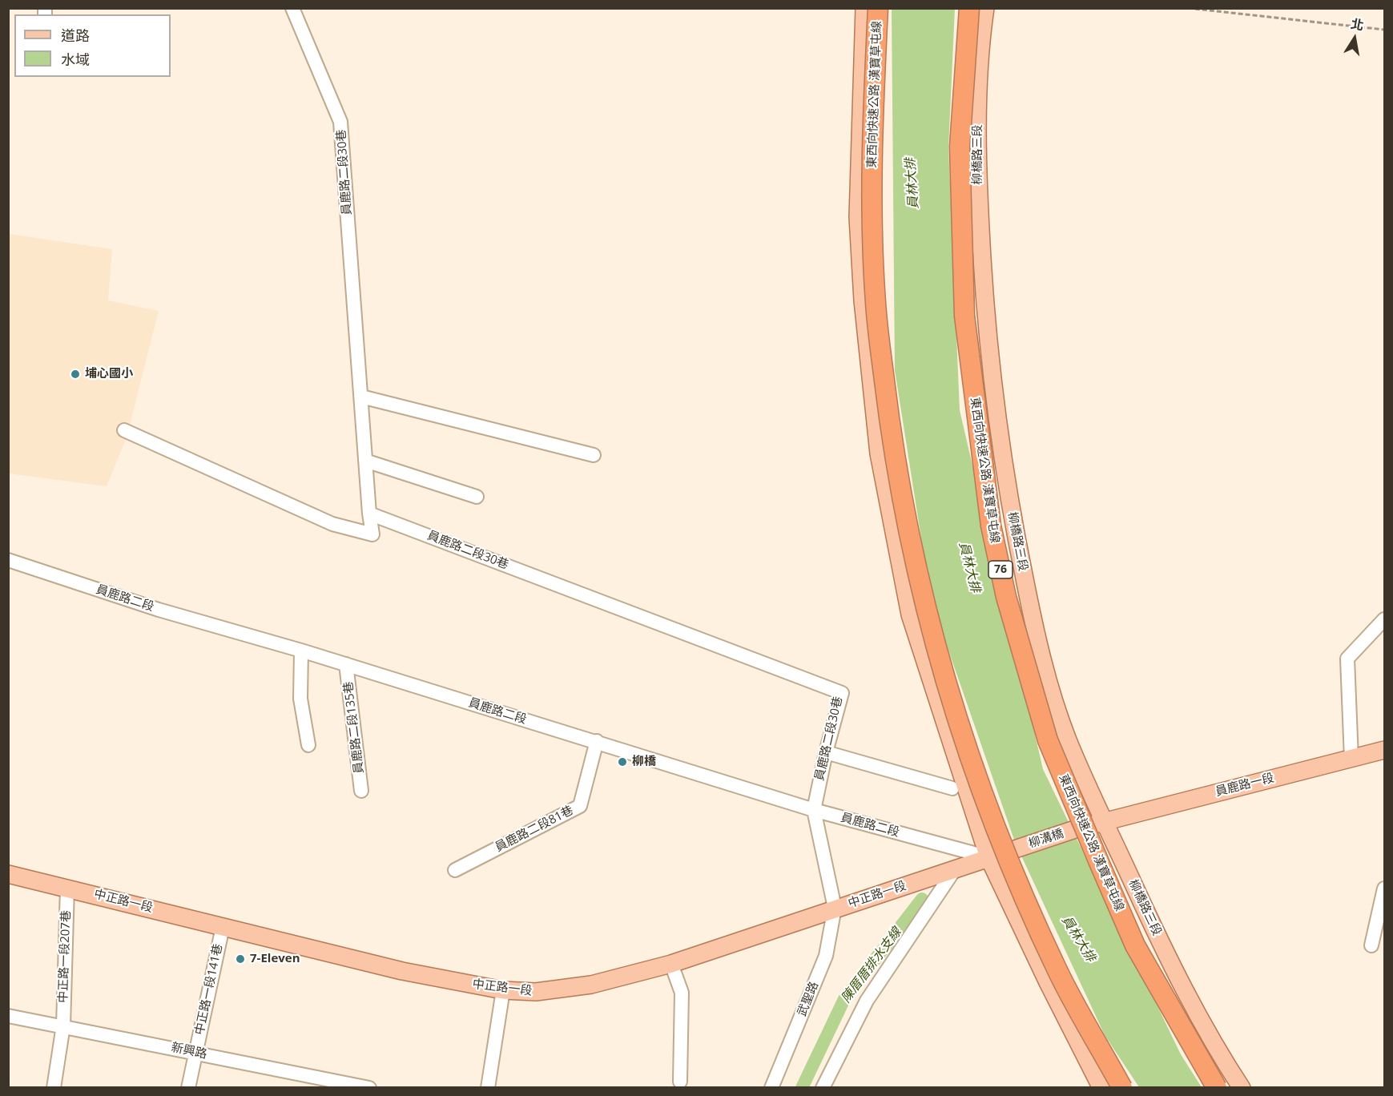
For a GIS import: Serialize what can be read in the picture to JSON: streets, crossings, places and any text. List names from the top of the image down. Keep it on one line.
{"streets":{"highway":["東西向快速公路 漢寶草屯線","76"],"main road":["柳橋路三段","員鹿路一段","柳溝橋","中正路一段"],"street":["員鹿路二段30巷","員鹿路二段","員鹿路二段135巷","員鹿路二段81巷","中正路一段207巷","中正路一段141巷","武聖路","新興路"]},"crossings":[["柳橋路三段","員鹿路一段"],["柳橋路三段","柳溝橋"],["員鹿路二段30巷","員鹿路二段"],["員鹿路二段30巷","中正路一段"],["員鹿路二段30巷","武聖路"],["員鹿路二段","員鹿路二段135巷"],["員鹿路二段","員鹿路二段81巷"],["員鹿路二段","柳溝橋"],["員鹿路二段","中正路一段"],["員鹿路一段","柳溝橋"],["柳溝橋","中正路一段"],["中正路一段","中正路一段207巷"],["中正路一段","中正路一段141巷"],["中正路一段","武聖路"],["中正路一段207巷","新興路"],["中正路一段141巷","新興路"]],"water":["員林大排","陳厝厝排水支線"],"places":["埔心國小","柳橋","7-Eleven"],"legend":["道路","水域"],"north":"top"}
